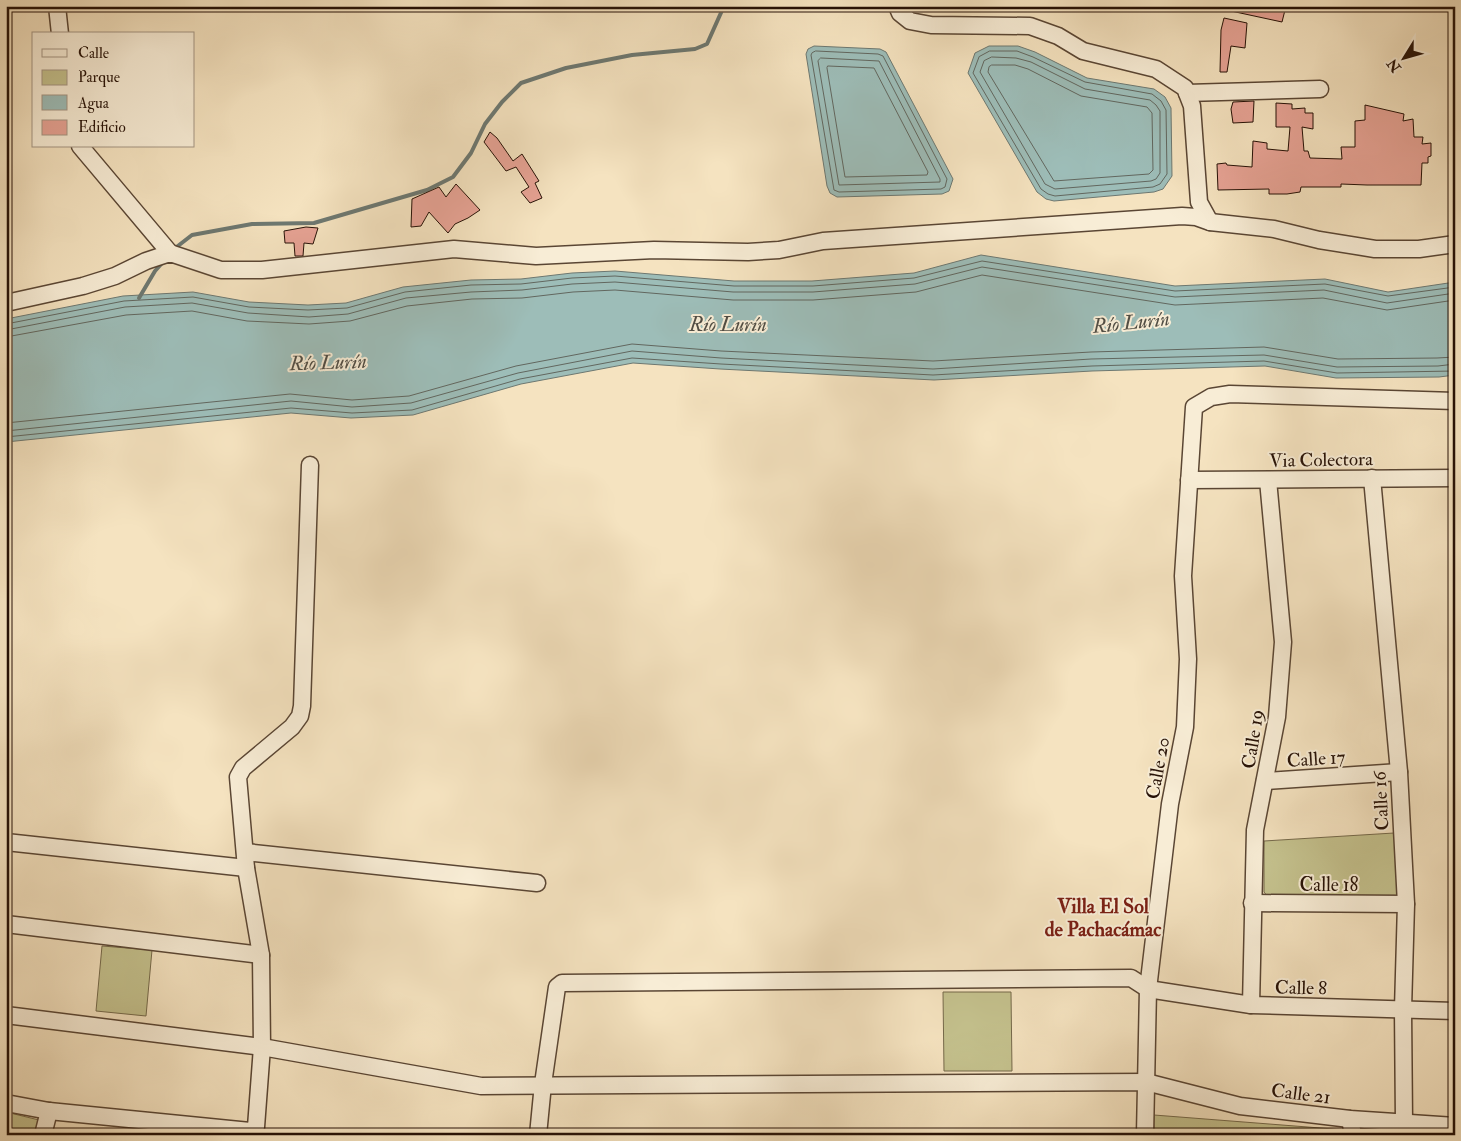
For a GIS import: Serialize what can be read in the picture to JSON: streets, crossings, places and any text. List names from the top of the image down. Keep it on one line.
{"streets":{"street":["Via Colectora","Calle 19","Calle 17","Calle 20","Calle 16","Calle 18","Calle 8","Calle 21"]},"crossings":[["Via Colectora","Calle 19"],["Via Colectora","Calle 20"],["Via Colectora","Calle 16"],["Calle 19","Calle 17"],["Calle 19","Calle 18"],["Calle 19","Calle 8"],["Calle 17","Calle 16"],["Calle 20","Calle 8"],["Calle 20","Calle 21"],["Calle 16","Calle 18"],["Calle 16","Calle 8"],["Calle 16","Calle 21"],["Calle 8","Calle 21"]],"districts":["Villa El Sol de Pachacámac"],"water":["Río Lurín"],"legend":["Calle","Parque","Agua","Edificio"],"north":"bottom left"}
